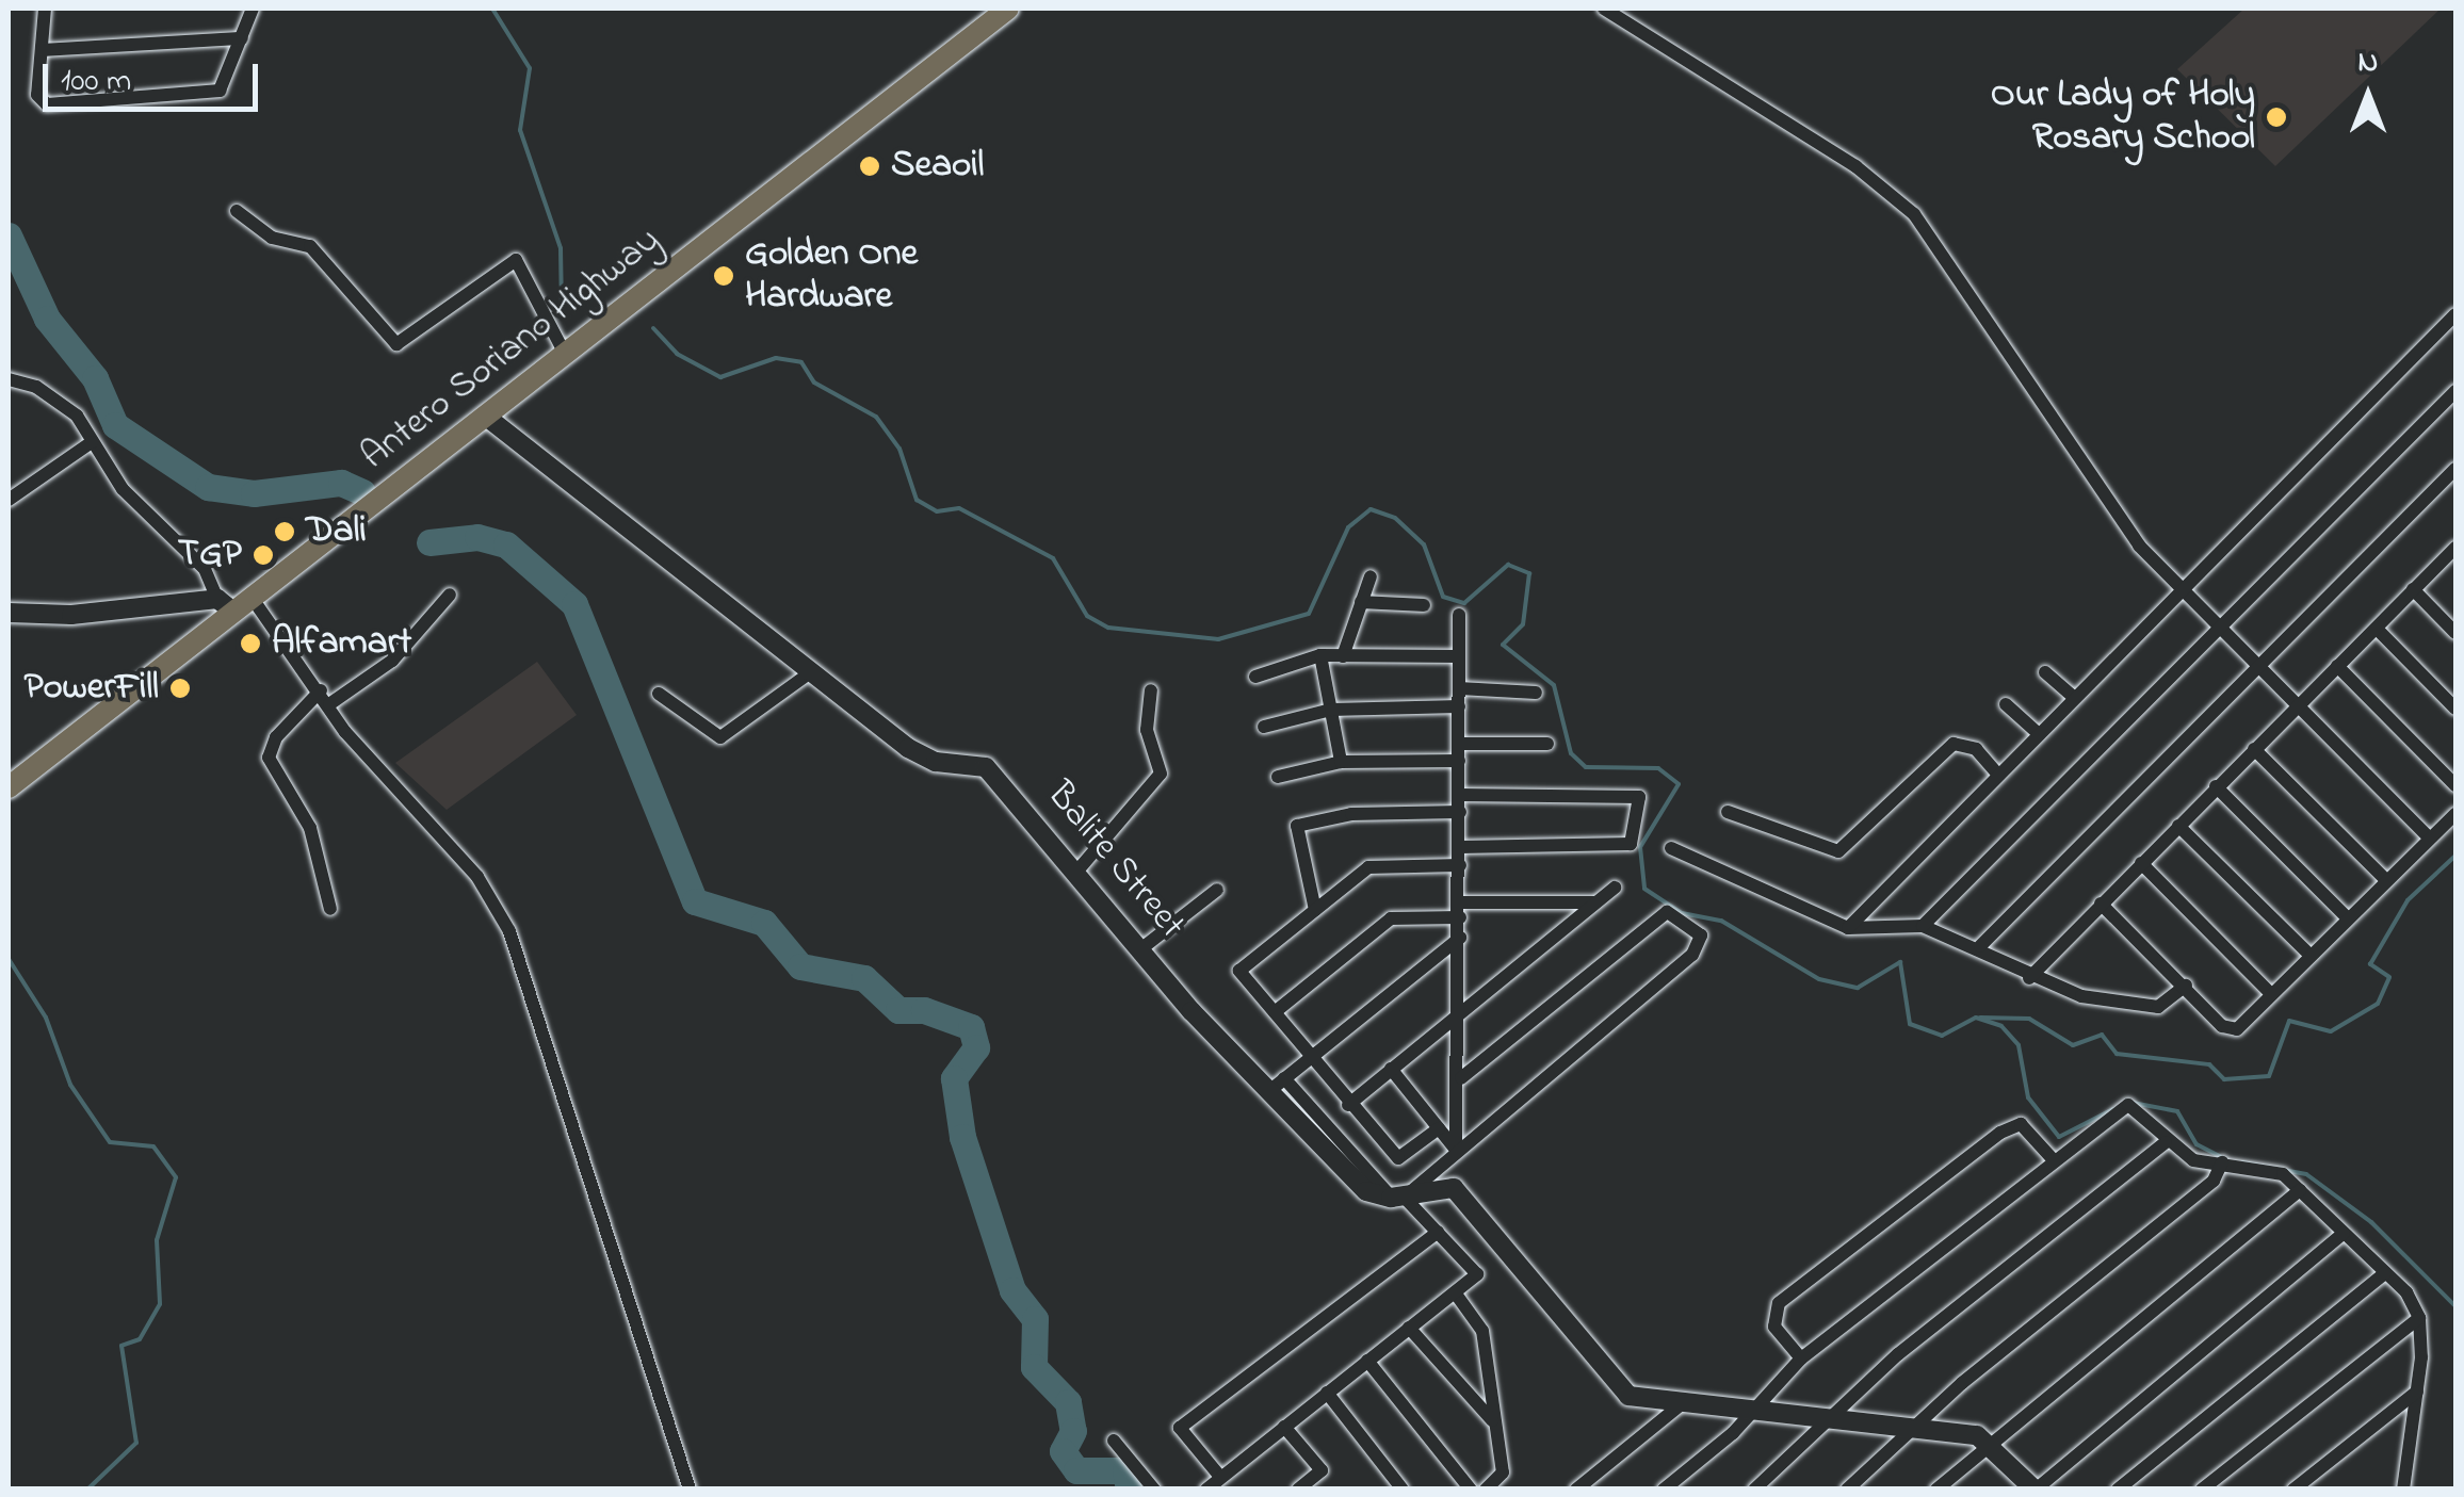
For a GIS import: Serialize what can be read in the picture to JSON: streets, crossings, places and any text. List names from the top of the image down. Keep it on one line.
{"streets":{"main road":["Antero Soriano Highway"],"street":["Balite Street"]},"crossings":[["Antero Soriano Highway","Balite Street"]],"places":["Our Lady of Holy Rosary School","Seaoil","Golden One Hardware","Dali","TGP","Alfamart","PowerFill"],"scale_bar":"100 m","north":"top"}
